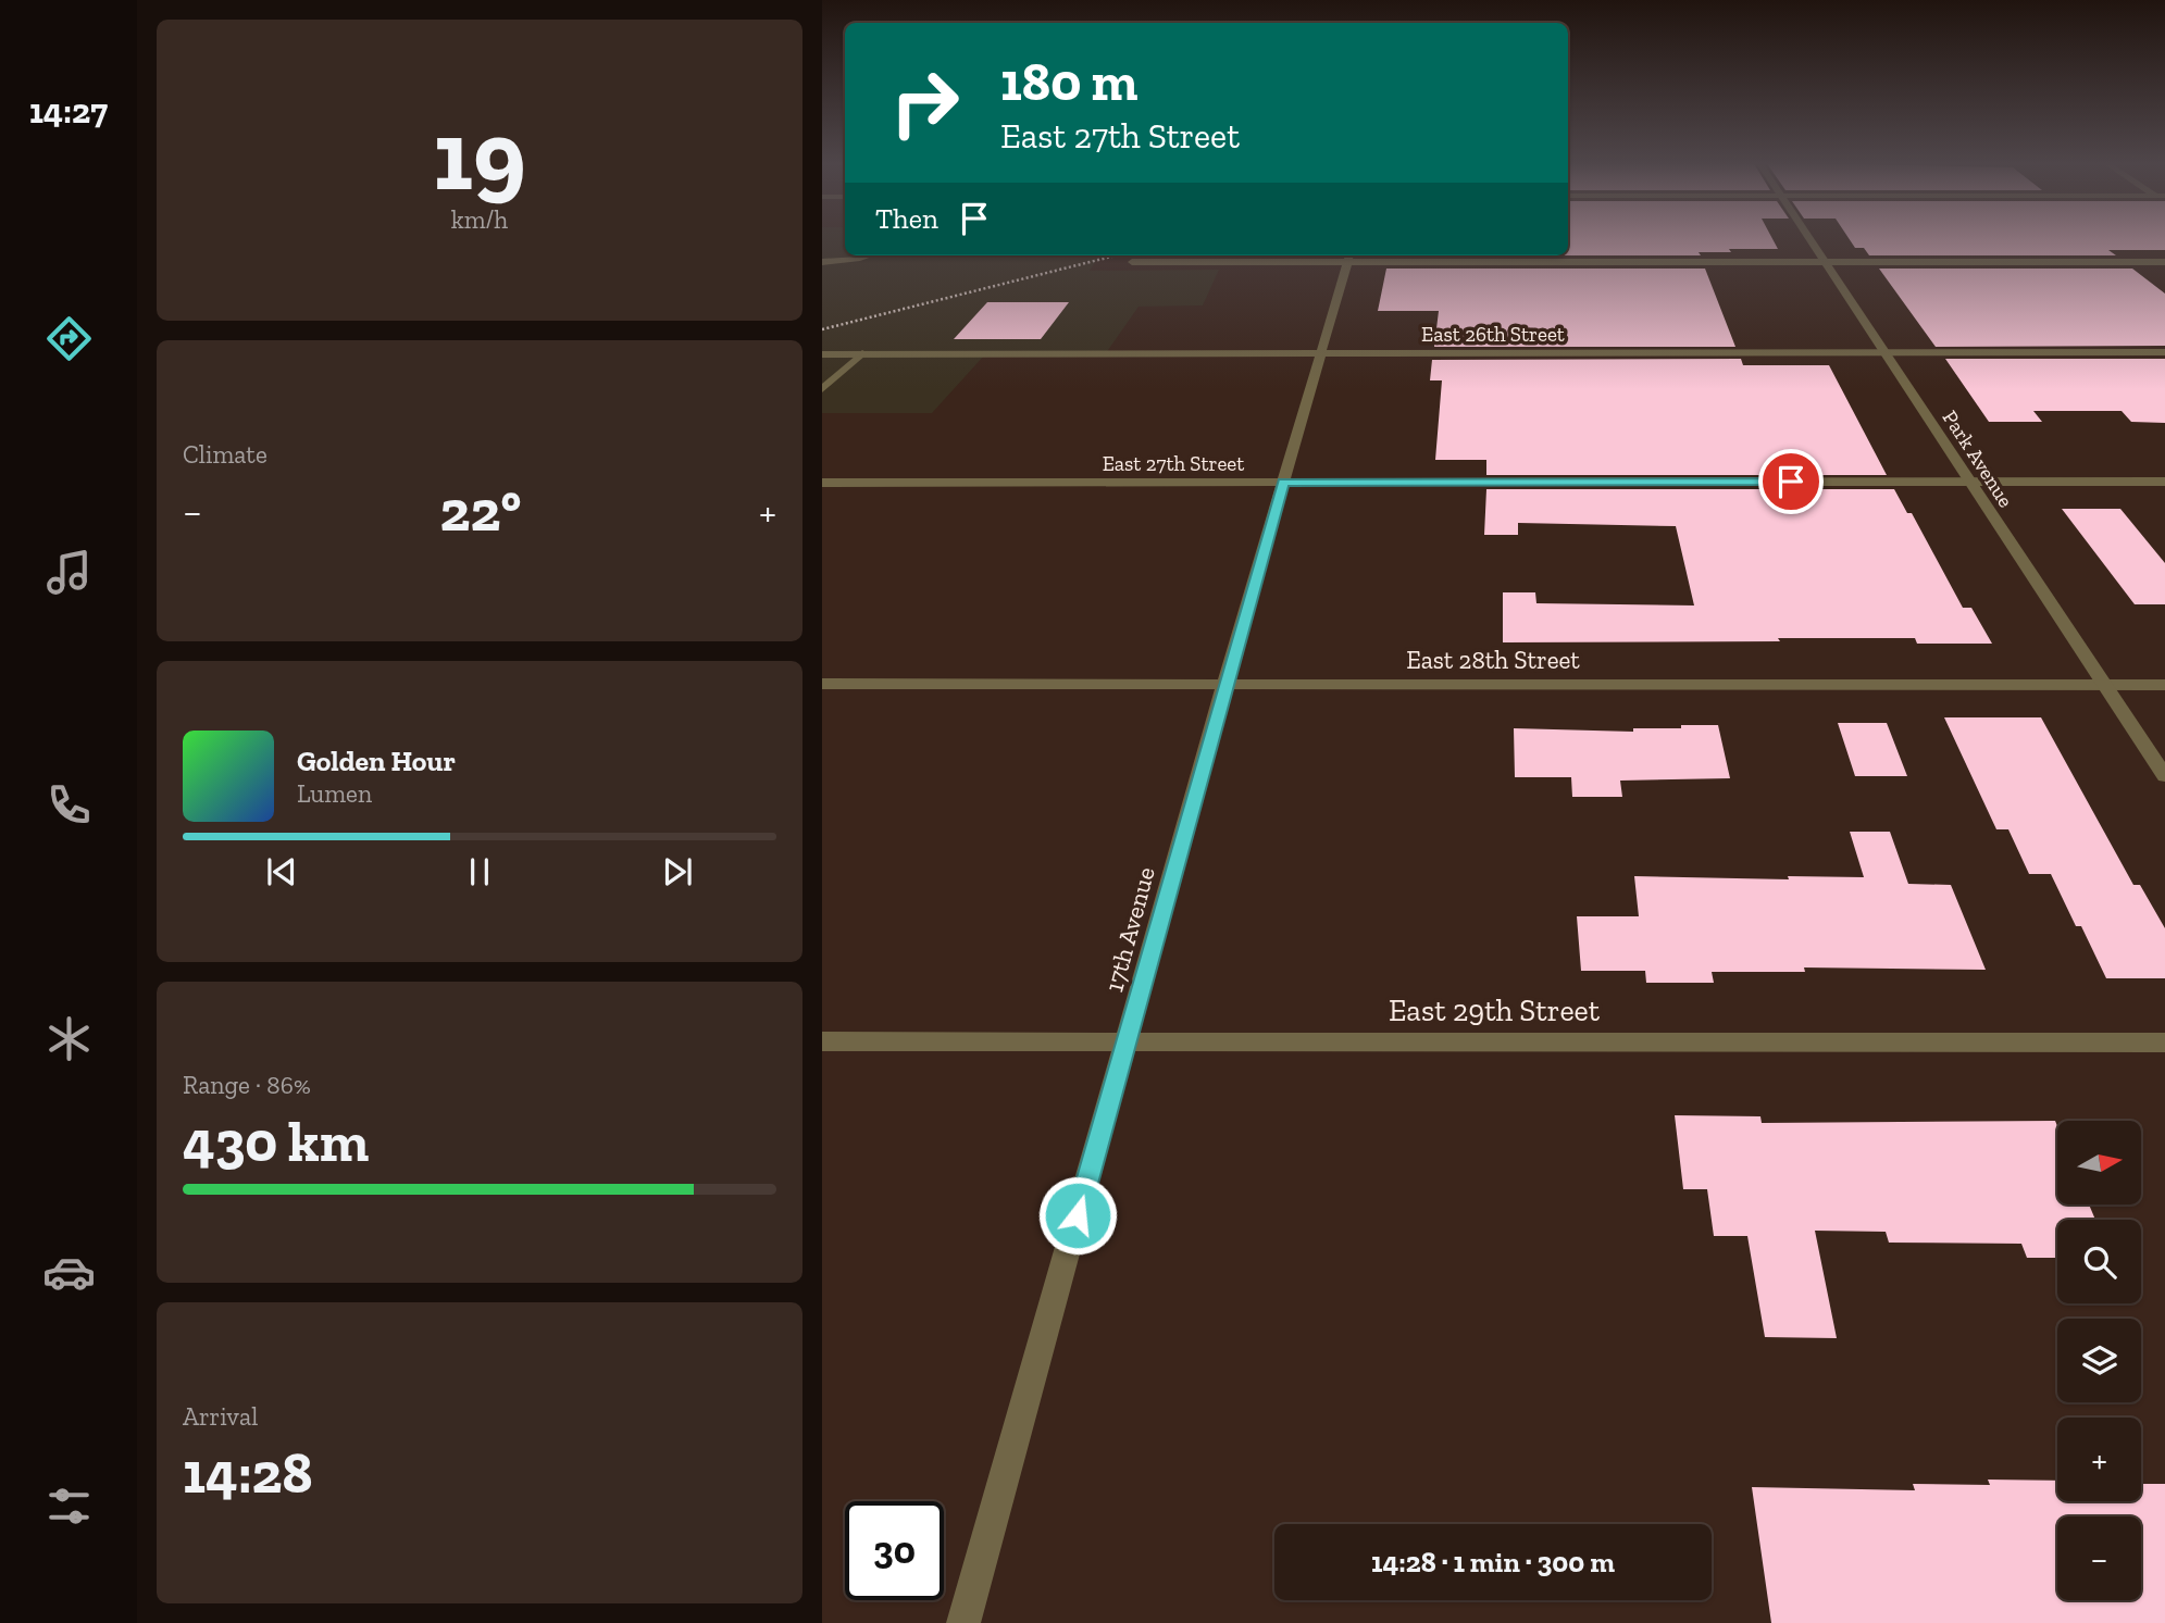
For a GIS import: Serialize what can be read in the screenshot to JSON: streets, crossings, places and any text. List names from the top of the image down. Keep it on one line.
{"streets":{"street":["East 26th Street","Park Avenue","East 27th Street","East 28th Street","17th Avenue","East 29th Street"]},"crossings":[["East 26th Street","Park Avenue"],["East 26th Street","17th Avenue"],["Park Avenue","East 27th Street"],["Park Avenue","East 28th Street"],["East 27th Street","17th Avenue"],["East 28th Street","17th Avenue"],["17th Avenue","East 29th Street"]],"north":"right","page":{"tabs":"14:27","tile":[["19","km/h"],"Climate",["Range · 86%","430 km"],["Arrival","14:28"]],"turn":["180 m","East 27th Street"],"then":"Then","heat":["−","22°","+"],"song":["Golden Hour","Lumen"],"map_buttons":["+","−"],"limit":"30","trip":"14:28 · 1 min · 300 m"}}
